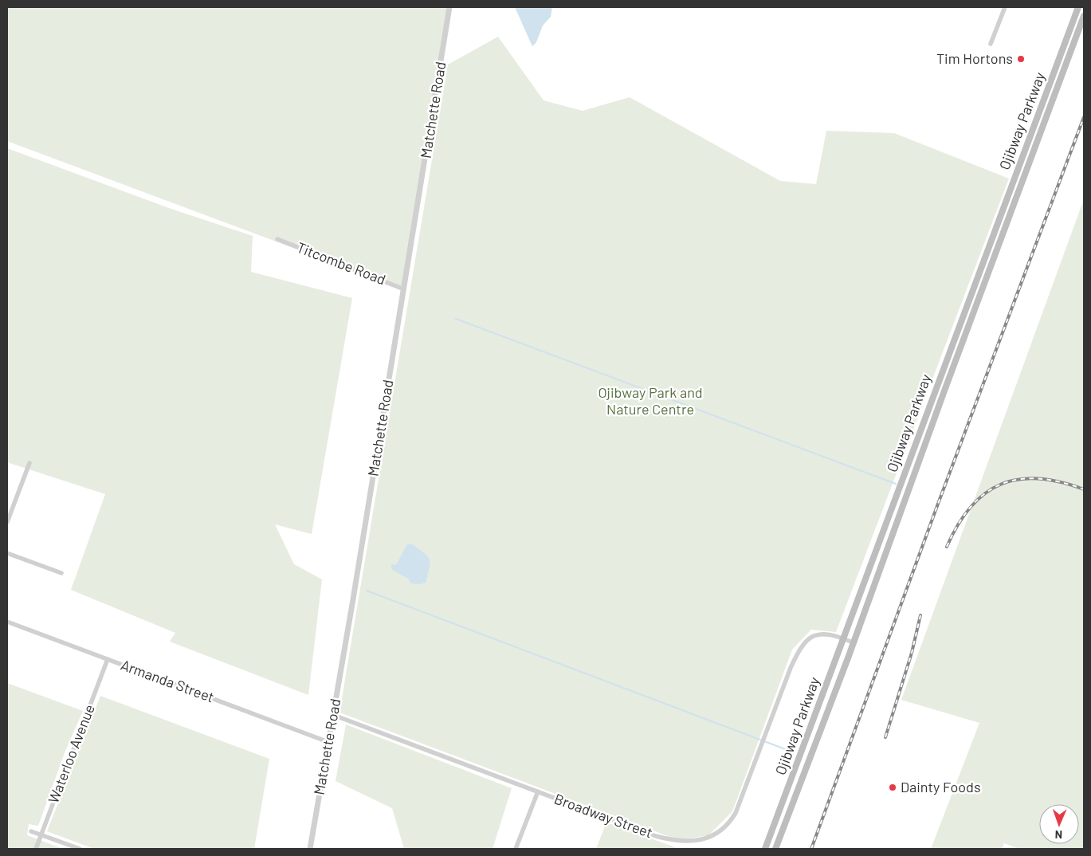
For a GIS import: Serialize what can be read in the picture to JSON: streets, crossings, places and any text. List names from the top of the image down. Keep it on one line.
{"streets":{"main road":["Ojibway Parkway"],"street":["Matchette Road","Titcombe Road","Armanda Street","Waterloo Avenue","Broadway Street"]},"crossings":[["Matchette Road","Titcombe Road"],["Matchette Road","Armanda Street"],["Matchette Road","Broadway Street"],["Ojibway Parkway","Broadway Street"],["Armanda Street","Waterloo Avenue"]],"parks":["Ojibway Park and Nature Centre"],"places":["Tim Hortons","Dainty Foods"],"north":"bottom"}
